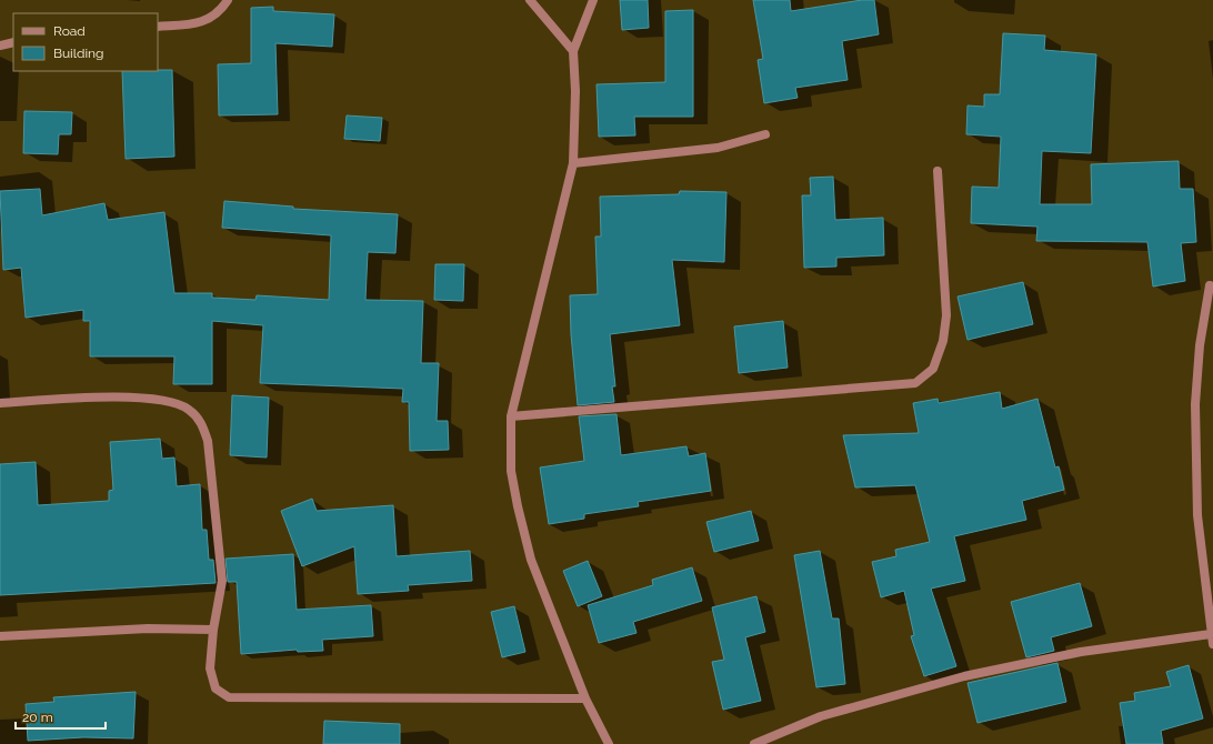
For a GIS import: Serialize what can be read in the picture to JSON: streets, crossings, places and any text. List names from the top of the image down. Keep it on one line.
{"legend":["Road","Building"],"scale_bar":"20 m"}
